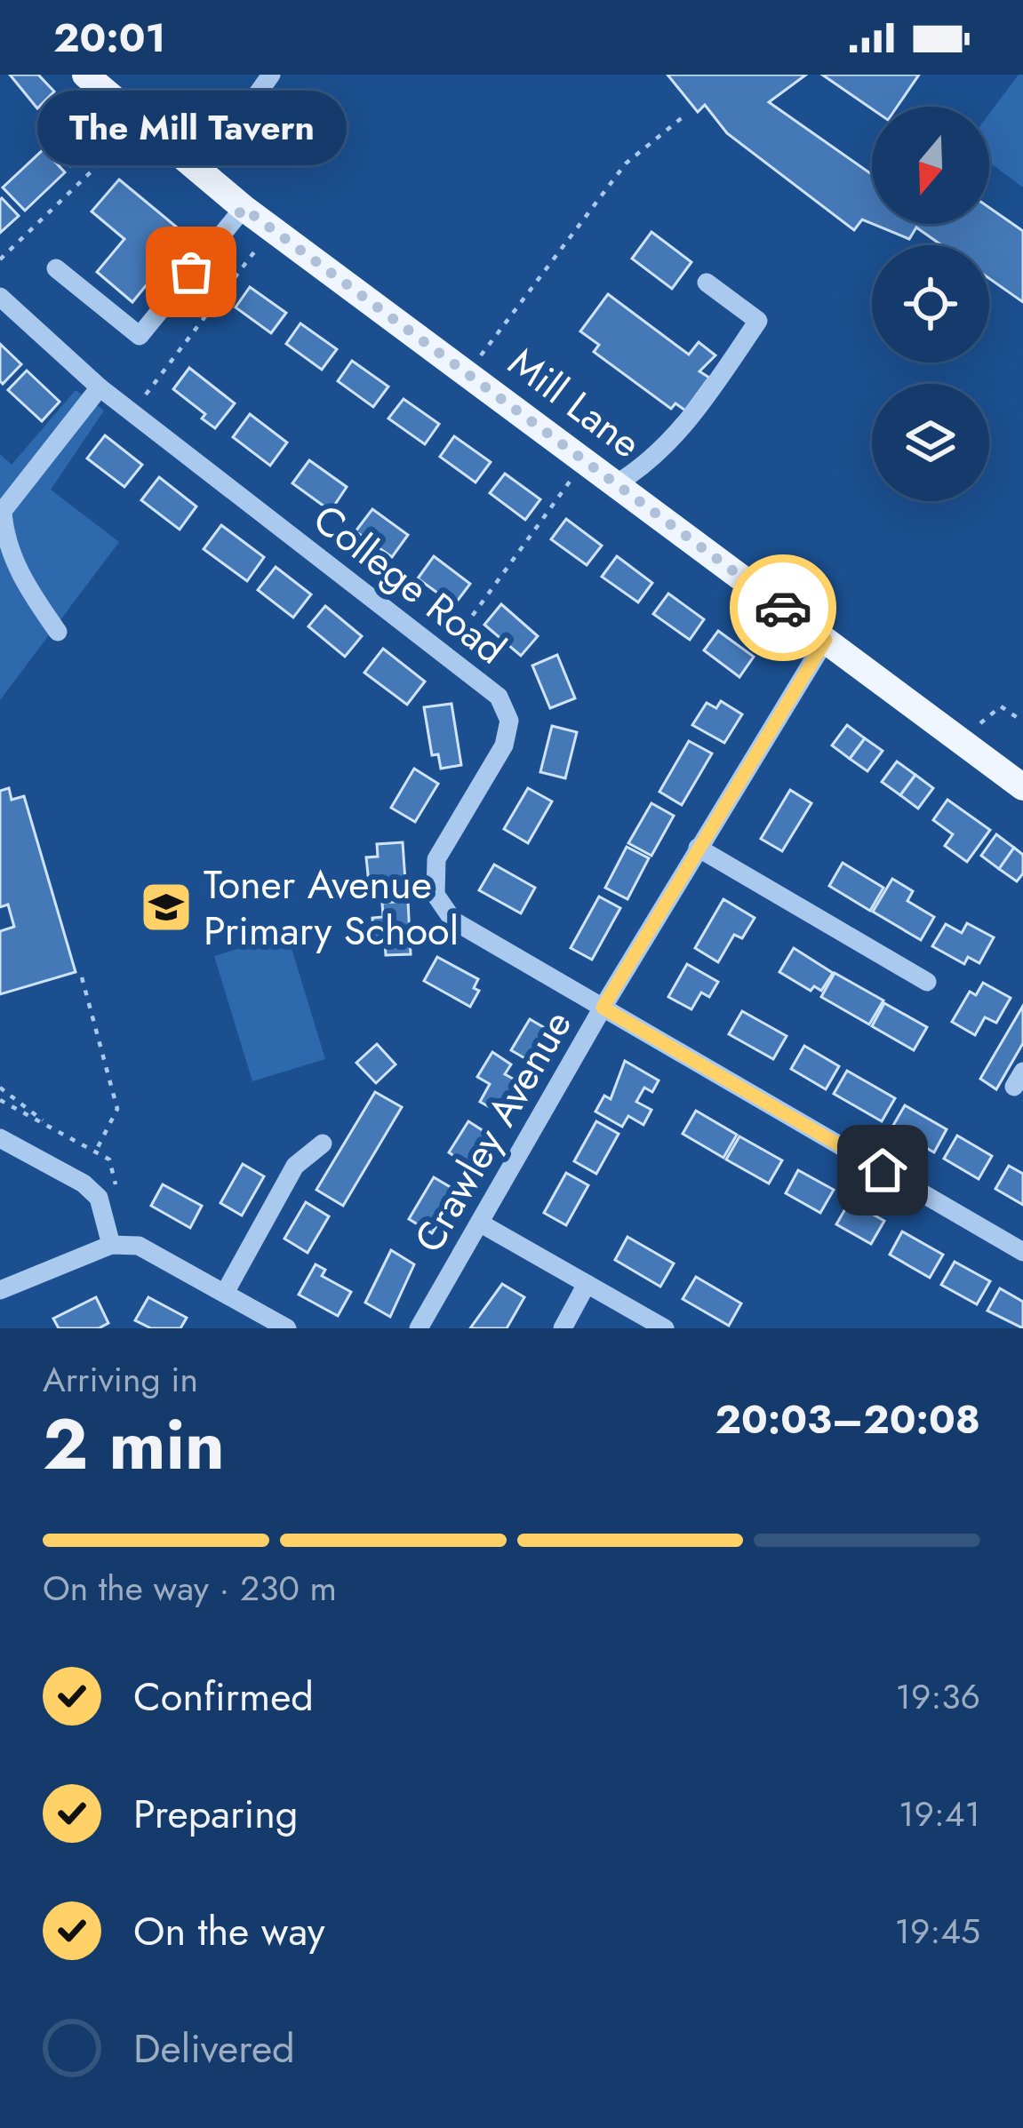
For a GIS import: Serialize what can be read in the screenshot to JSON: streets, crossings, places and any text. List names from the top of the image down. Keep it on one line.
{"streets":{"main road":["Mill Lane"],"street":["College Road","Crawley Avenue"]},"crossings":[["Mill Lane","Crawley Avenue"],["College Road","Crawley Avenue"]],"places":{"other":["The Mill Tavern"],"school or university":["Toner Avenue Primary School"]},"north":"bottom","page":{"status":"20:01","bubble":"The Mill Tavern","heading":["2 min","Arriving in","20:03–20:08"],"bar":"On the way · 230 m","list":[["Confirmed","19:36"],["Preparing","19:41"],["On the way","19:45"],"Delivered"]}}
